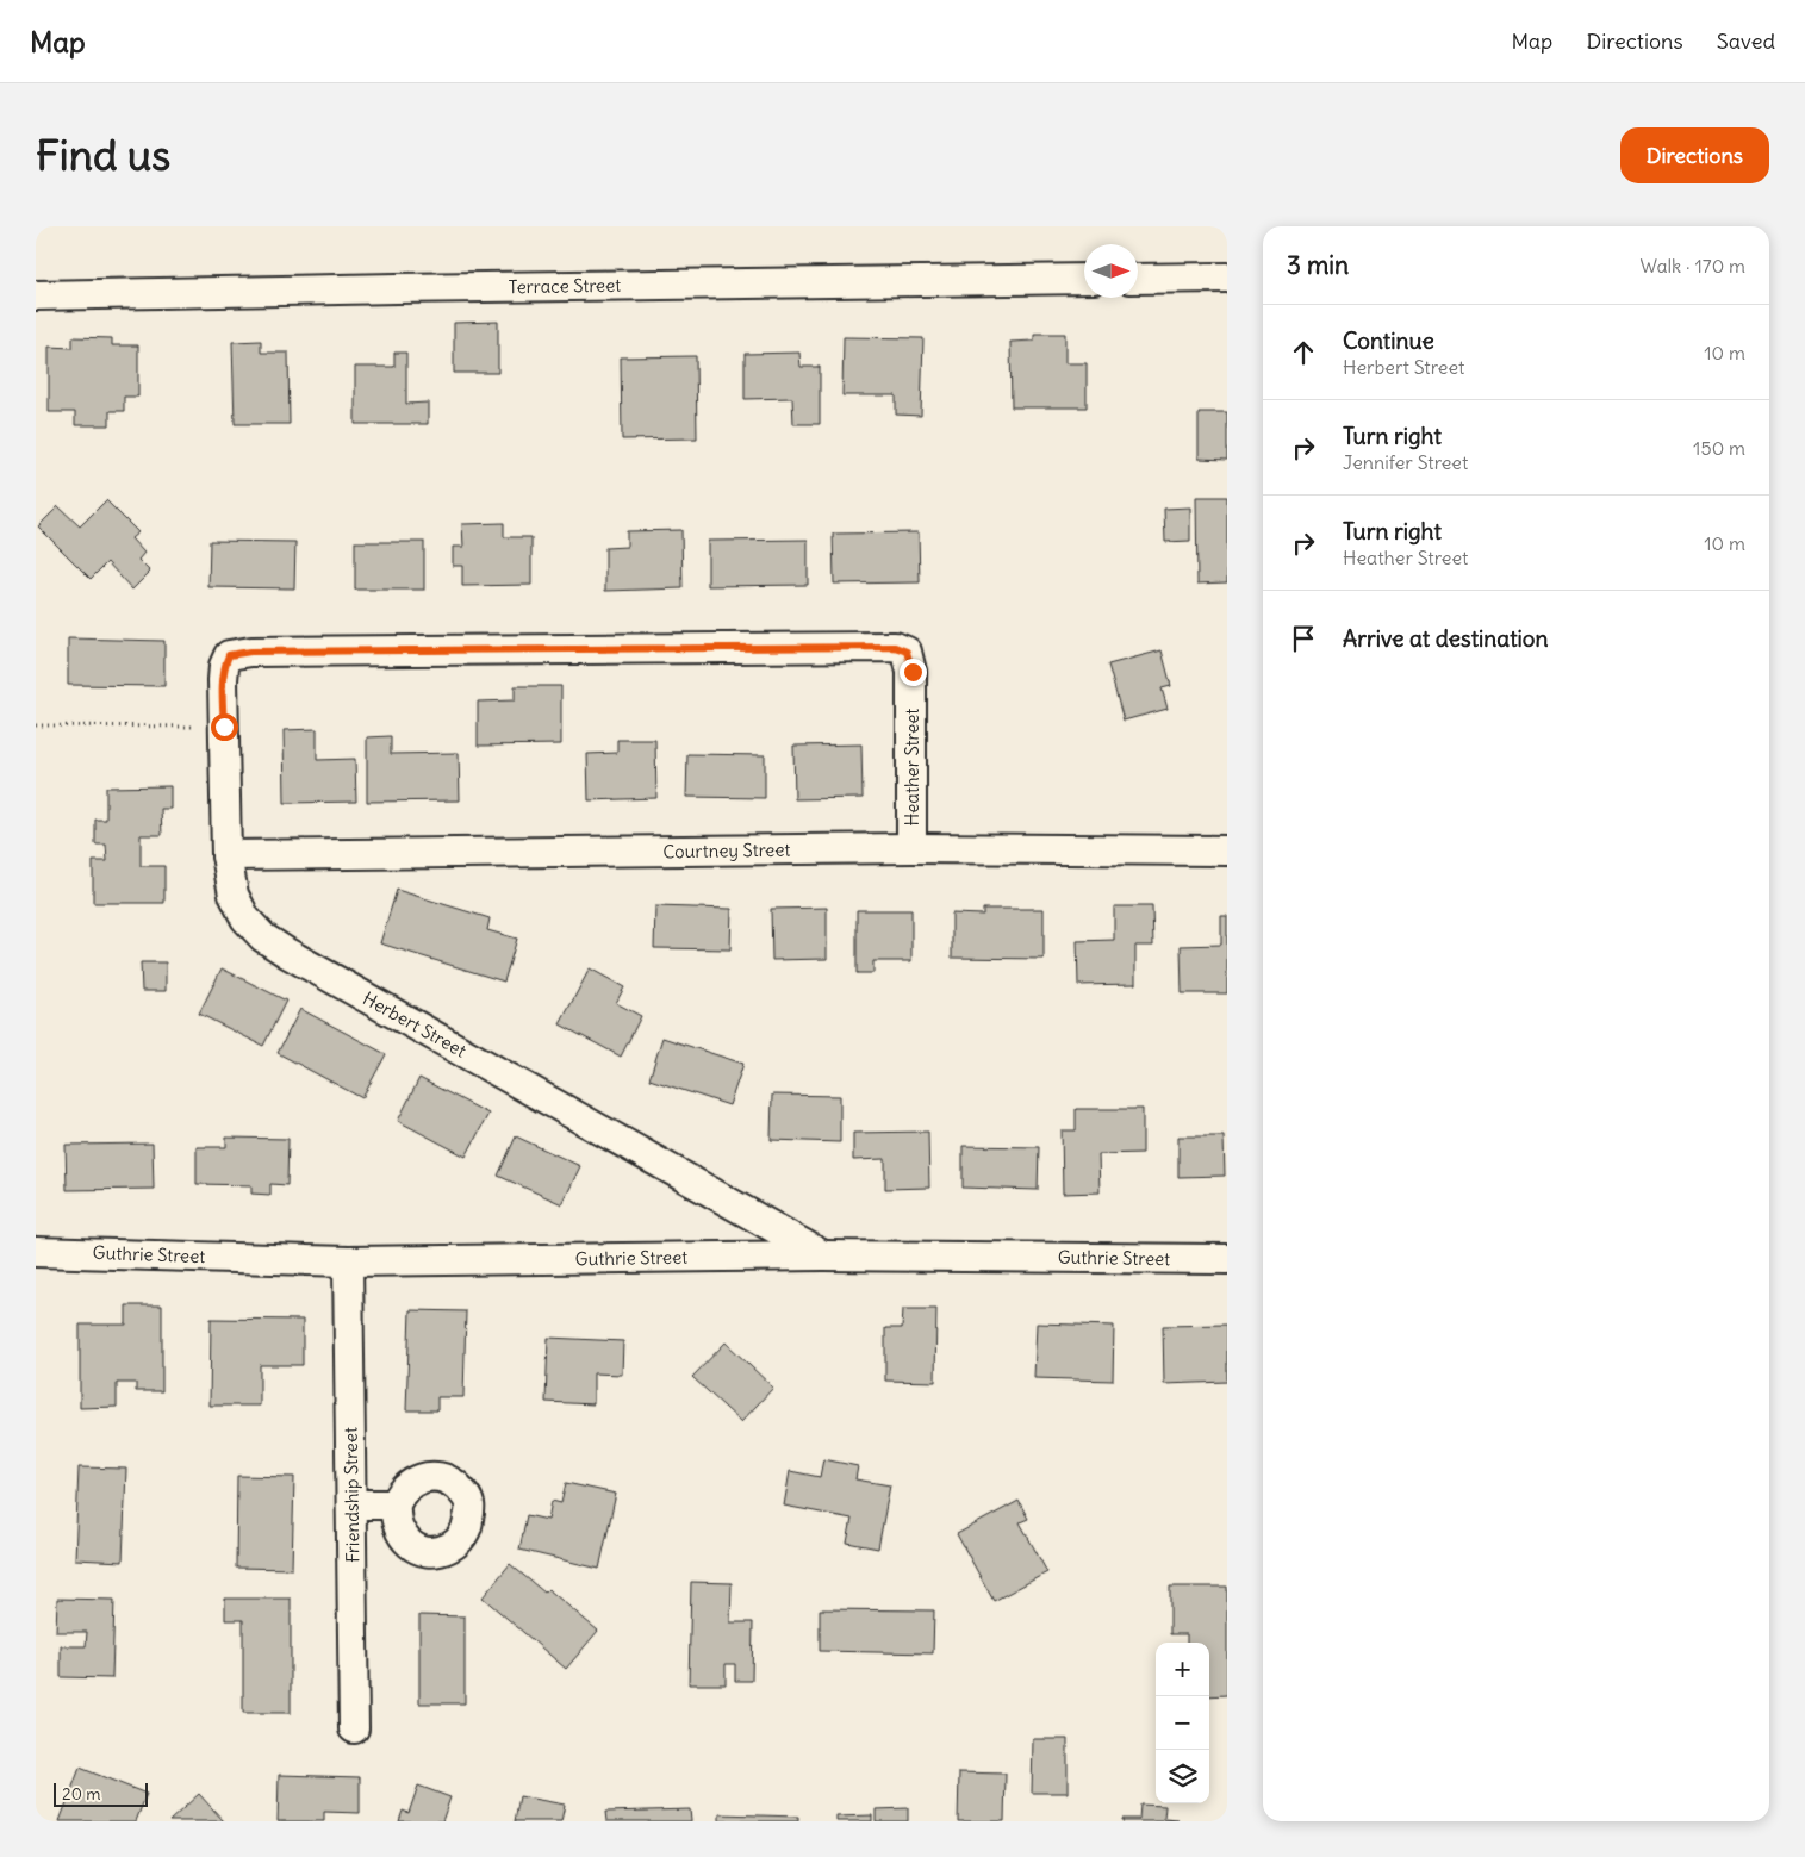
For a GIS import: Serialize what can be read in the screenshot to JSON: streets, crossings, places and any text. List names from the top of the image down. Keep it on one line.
{"streets":{"street":["Terrace Street","Heather Street","Courtney Street","Herbert Street","Guthrie Street","Friendship Street"]},"crossings":[["Heather Street","Courtney Street"],["Heather Street","Herbert Street"],["Courtney Street","Herbert Street"],["Herbert Street","Guthrie Street"],["Guthrie Street","Friendship Street"]],"scale_bar":"20 m","north":"right","page":{"header":"Map","nav":["Map","Directions","Saved"],"buttons":"Directions","title":"Find us","heading":["3 min","Walk · 170 m"],"list":[["Continue","Herbert Street","10 m"],["Turn right","Jennifer Street","150 m"],["Turn right","Heather Street","10 m"],"Arrive at destination"],"map_buttons":["+","−"],"scale":"20 m"}}
